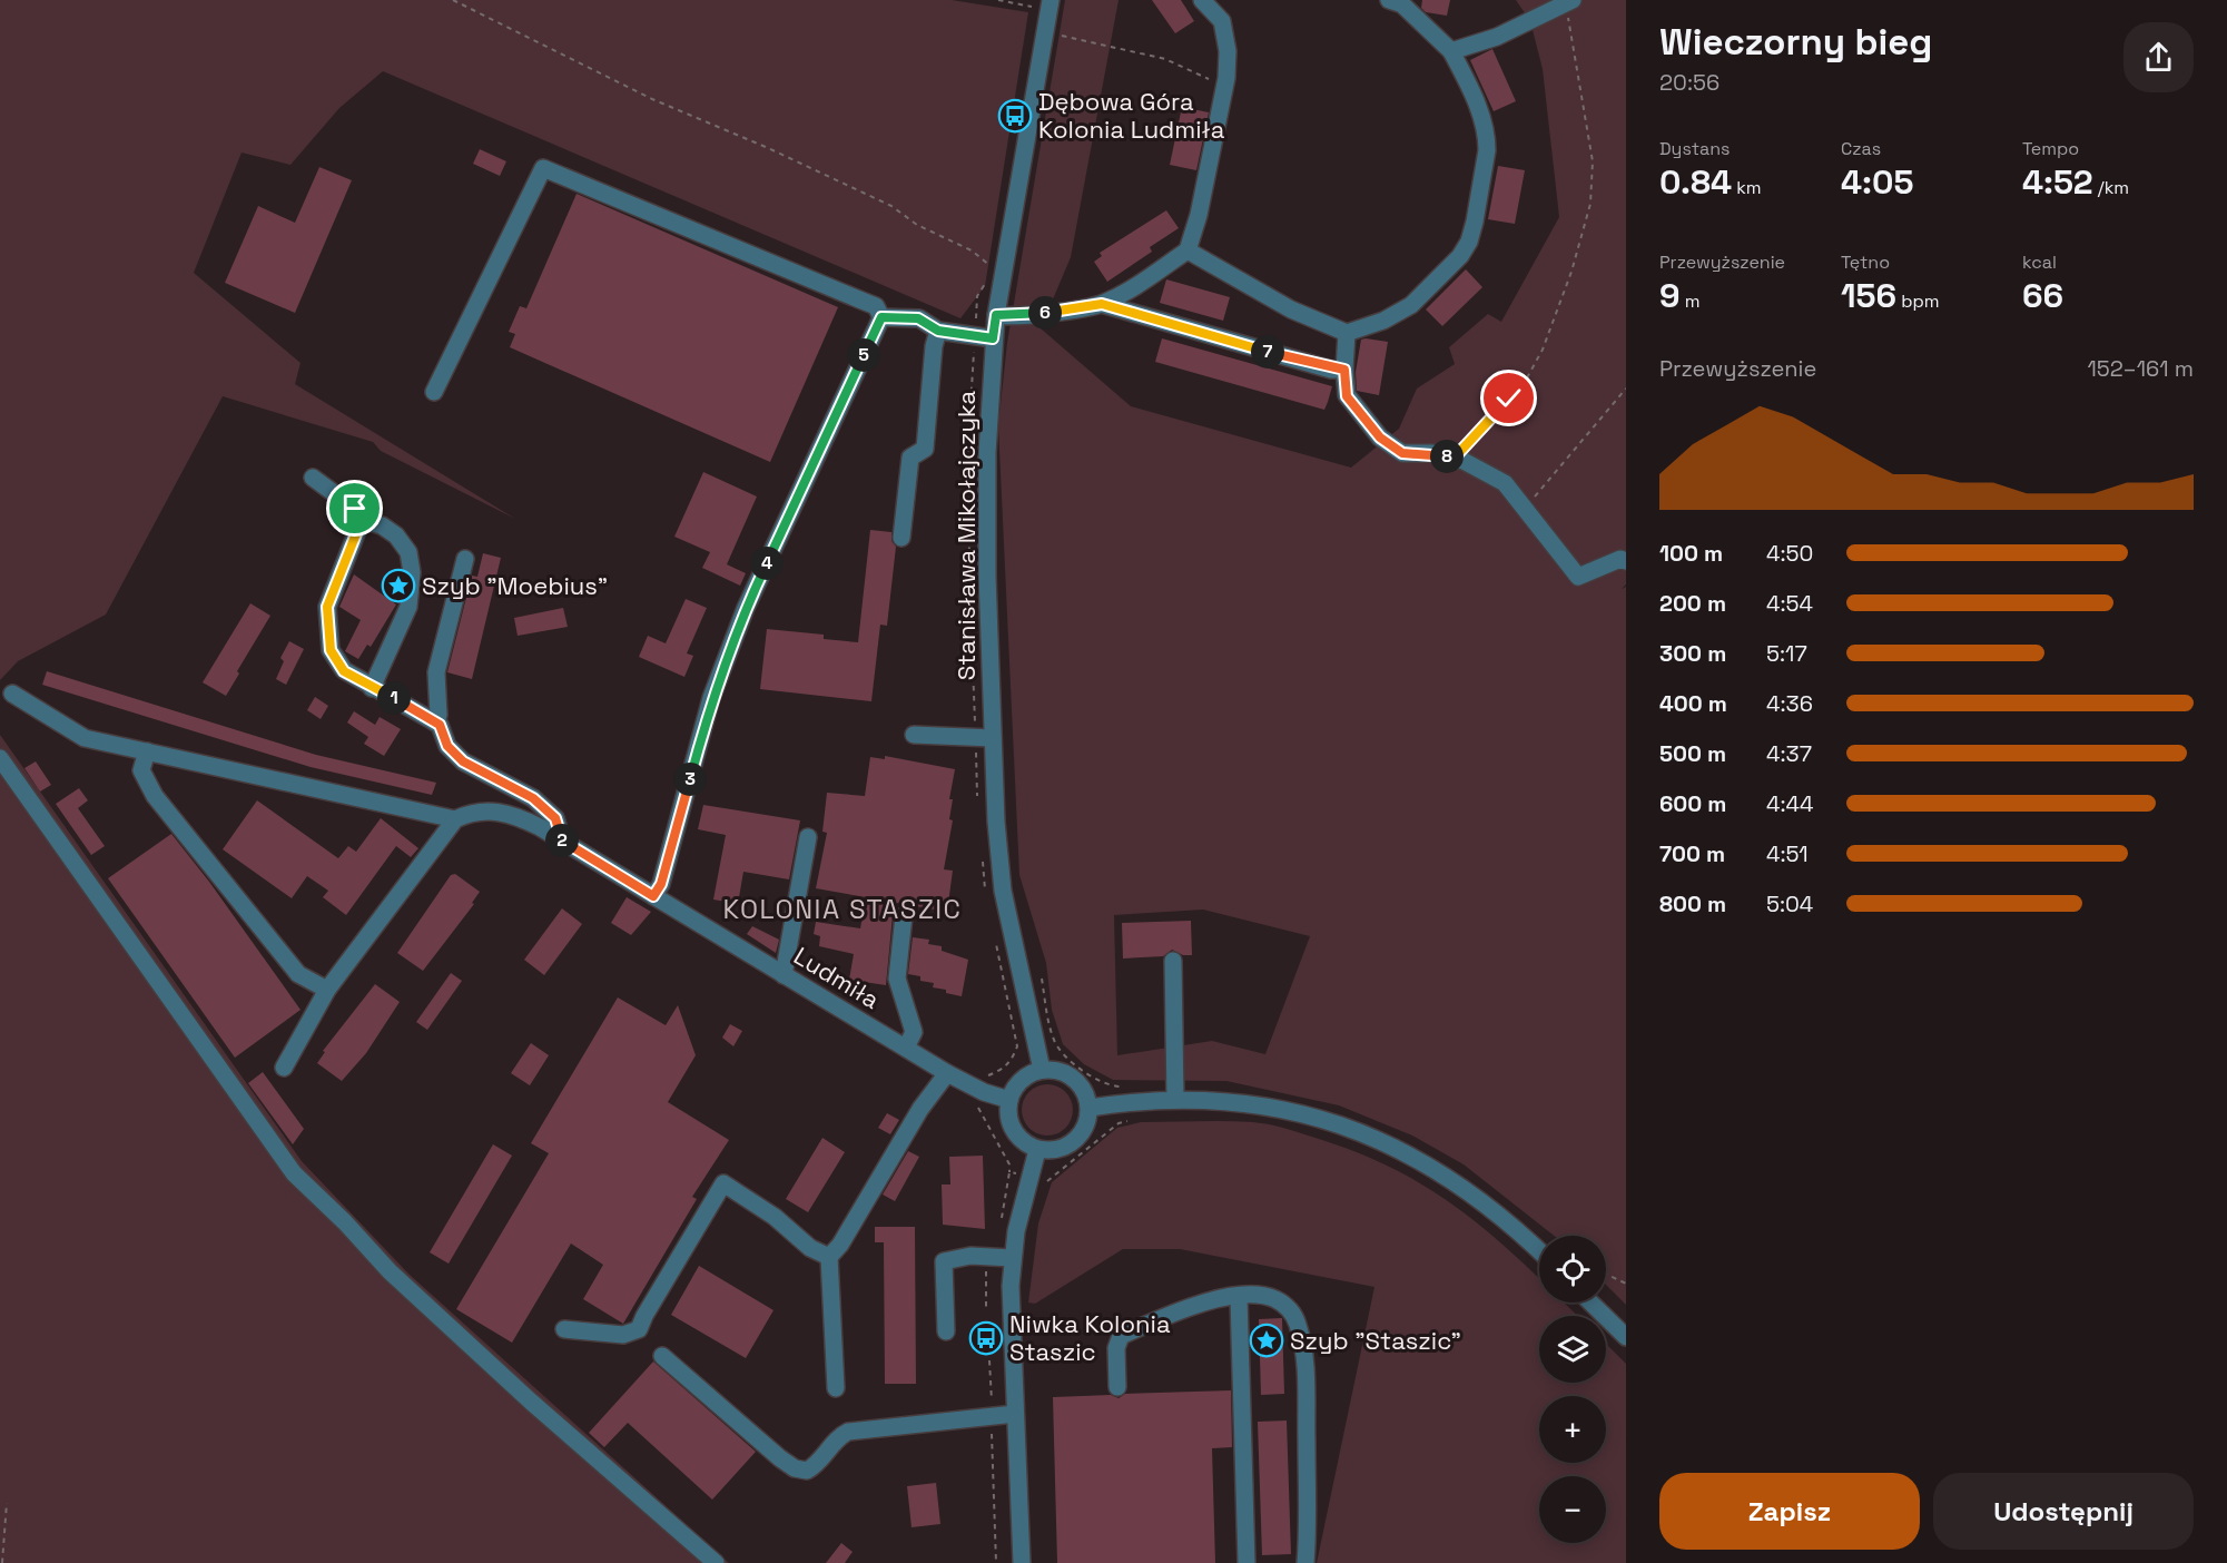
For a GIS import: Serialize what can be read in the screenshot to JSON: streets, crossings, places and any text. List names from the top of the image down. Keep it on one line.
{"streets":{"street":["Stanisława Mikołajczyka","Ludmiła"]},"crossings":[["Stanisława Mikołajczyka","Ludmiła"]],"districts":["KOLONIA STASZIC"],"places":{"bus stop":["Dębowa Góra Kolonia Ludmiła","Niwka Kolonia Staszic"],"place":["Szyb \"Moebius\"","Szyb \"Staszic\""]},"page":{"heading":["Wieczorny bieg","20:56"],"stats":[["Dystans","0.84 km"],["Czas","4:05"],["Tempo","4:52 /km"],["Przewyższenie","9 m"],["Tętno","156 bpm"],["kcal","66"]],"pins":["6","7","5","8","4","1","3","2"],"chart":["Przewyższenie","152–161 m"],"list":[{"name":"100 m","note":"4:50"},{"name":"200 m","note":"4:54"},{"name":"300 m","note":"5:17"},{"name":"400 m","note":"4:36"},{"name":"500 m","note":"4:37"},{"name":"600 m","note":"4:44"},{"name":"700 m","note":"4:51"},{"name":"800 m","note":"5:04"}],"map_buttons":["+","−"],"buttons":["Zapisz","Udostępnij"]}}
